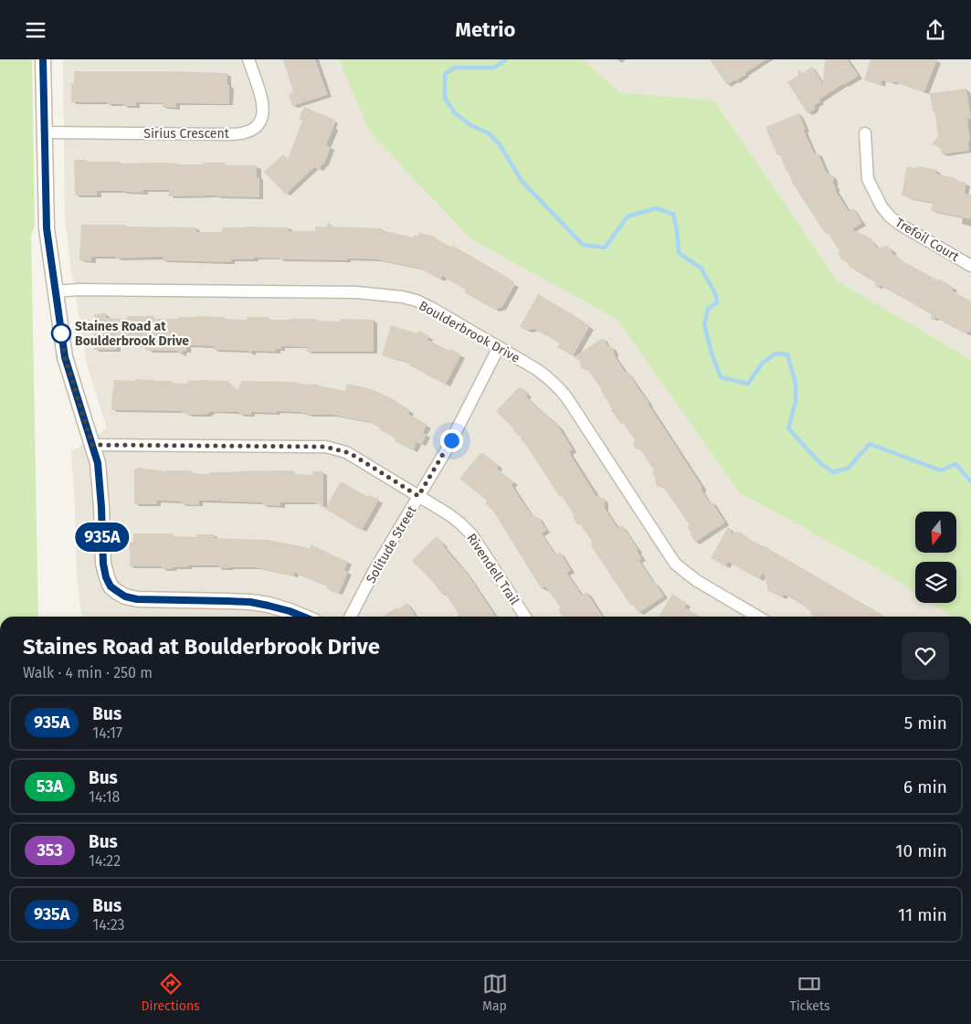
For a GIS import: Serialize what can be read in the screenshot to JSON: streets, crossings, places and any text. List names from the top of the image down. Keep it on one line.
{"streets":{"street":["Sirius Crescent","Trefoil Court","Boulderbrook Drive","Solitude Street","Rivendell Trail"]},"crossings":[["Boulderbrook Drive","Solitude Street"],["Solitude Street","Rivendell Trail"]],"places":["Staines Road at Boulderbrook Drive"],"lines":["bus line 935A"],"north":"bottom","page":{"header":"Metrio","on_map":"935A","heading":["Staines Road at Boulderbrook Drive","Walk · 4 min · 250 m"],"list":[{"mark":"935A","name":"Bus","note":"14:17","value":"5 min"},{"mark":"53A","name":"Bus","note":"14:18","value":"6 min"},{"mark":"353","name":"Bus","note":"14:22","value":"10 min"},{"mark":"935A","name":"Bus","note":"14:23","value":"11 min"}],"tabs":["Directions","Map","Tickets"]}}
